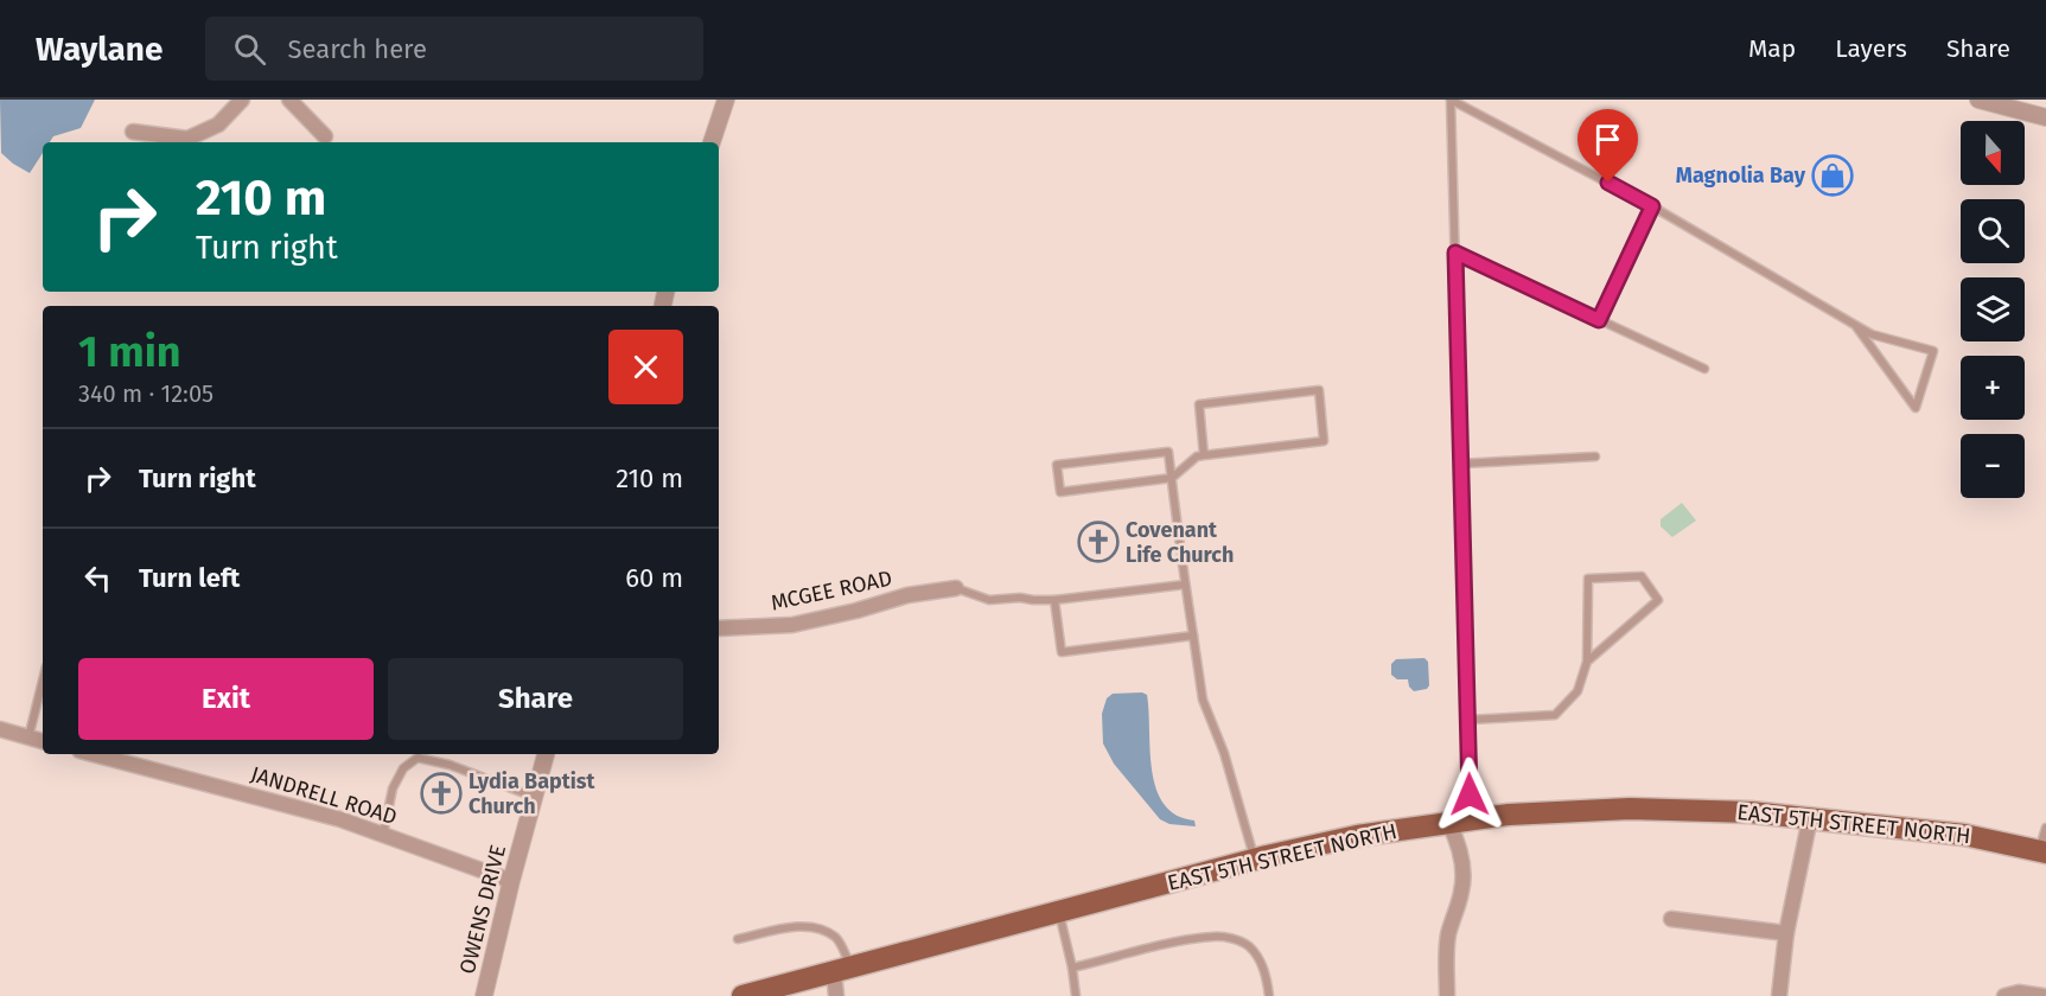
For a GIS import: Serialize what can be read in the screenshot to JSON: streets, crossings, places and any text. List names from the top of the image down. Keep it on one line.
{"streets":{"main road":["EAST 5TH STREET NORTH"],"street":["MCGEE ROAD","JANDRELL ROAD","OWENS DRIVE"]},"crossings":[["JANDRELL ROAD","OWENS DRIVE"]],"places":{"shop":["Magnolia Bay"],"church":["Covenant Life Church","Lydia Baptist Church"]},"north":"bottom","page":{"header":"Waylane","search":"Search here","nav":["Map","Layers","Share"],"map_buttons":["+","−"],"turn":["210 m","Turn right"],"heading":["1 min","340 m · 12:05"],"list":[{"name":"Turn right","value":"210 m"},{"name":"Turn left","value":"60 m"}],"buttons":["Exit","Share"]}}
